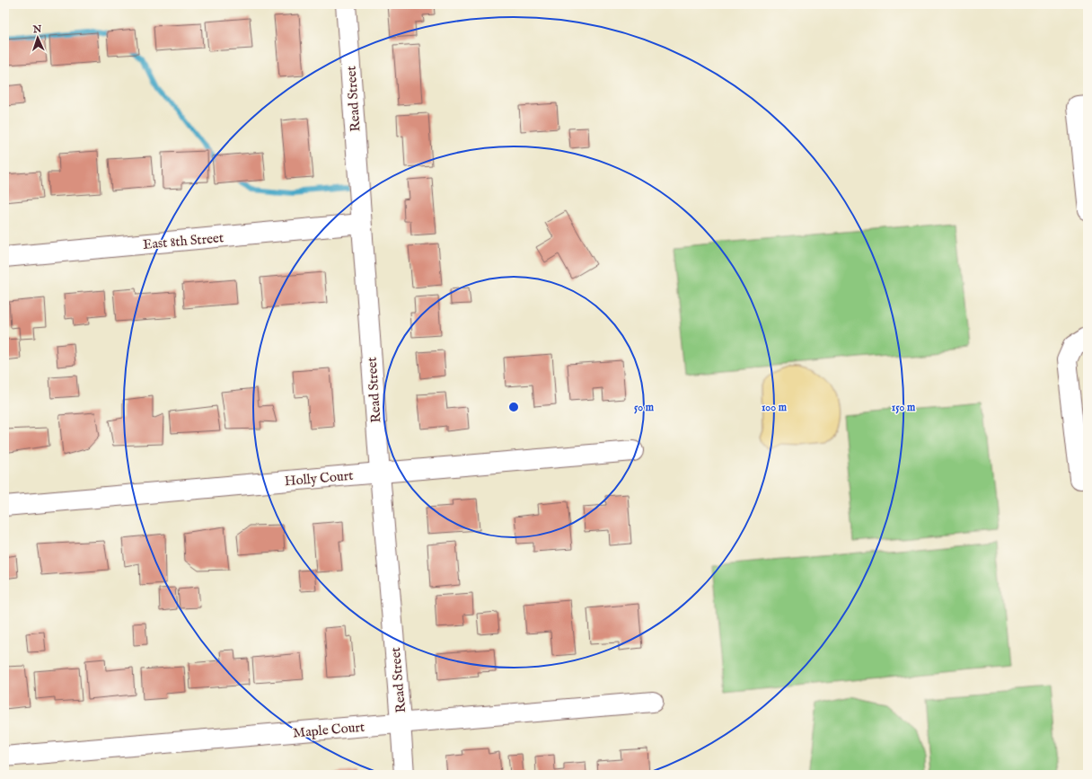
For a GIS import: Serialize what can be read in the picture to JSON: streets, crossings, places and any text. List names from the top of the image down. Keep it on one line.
{"streets":{"street":["Read Street","East 8th Street","Holly Court","Maple Court"]},"crossings":[["Read Street","East 8th Street"],["Read Street","Holly Court"],["Read Street","Maple Court"]],"north":"top","rings":["50 m","100 m","150 m"]}
